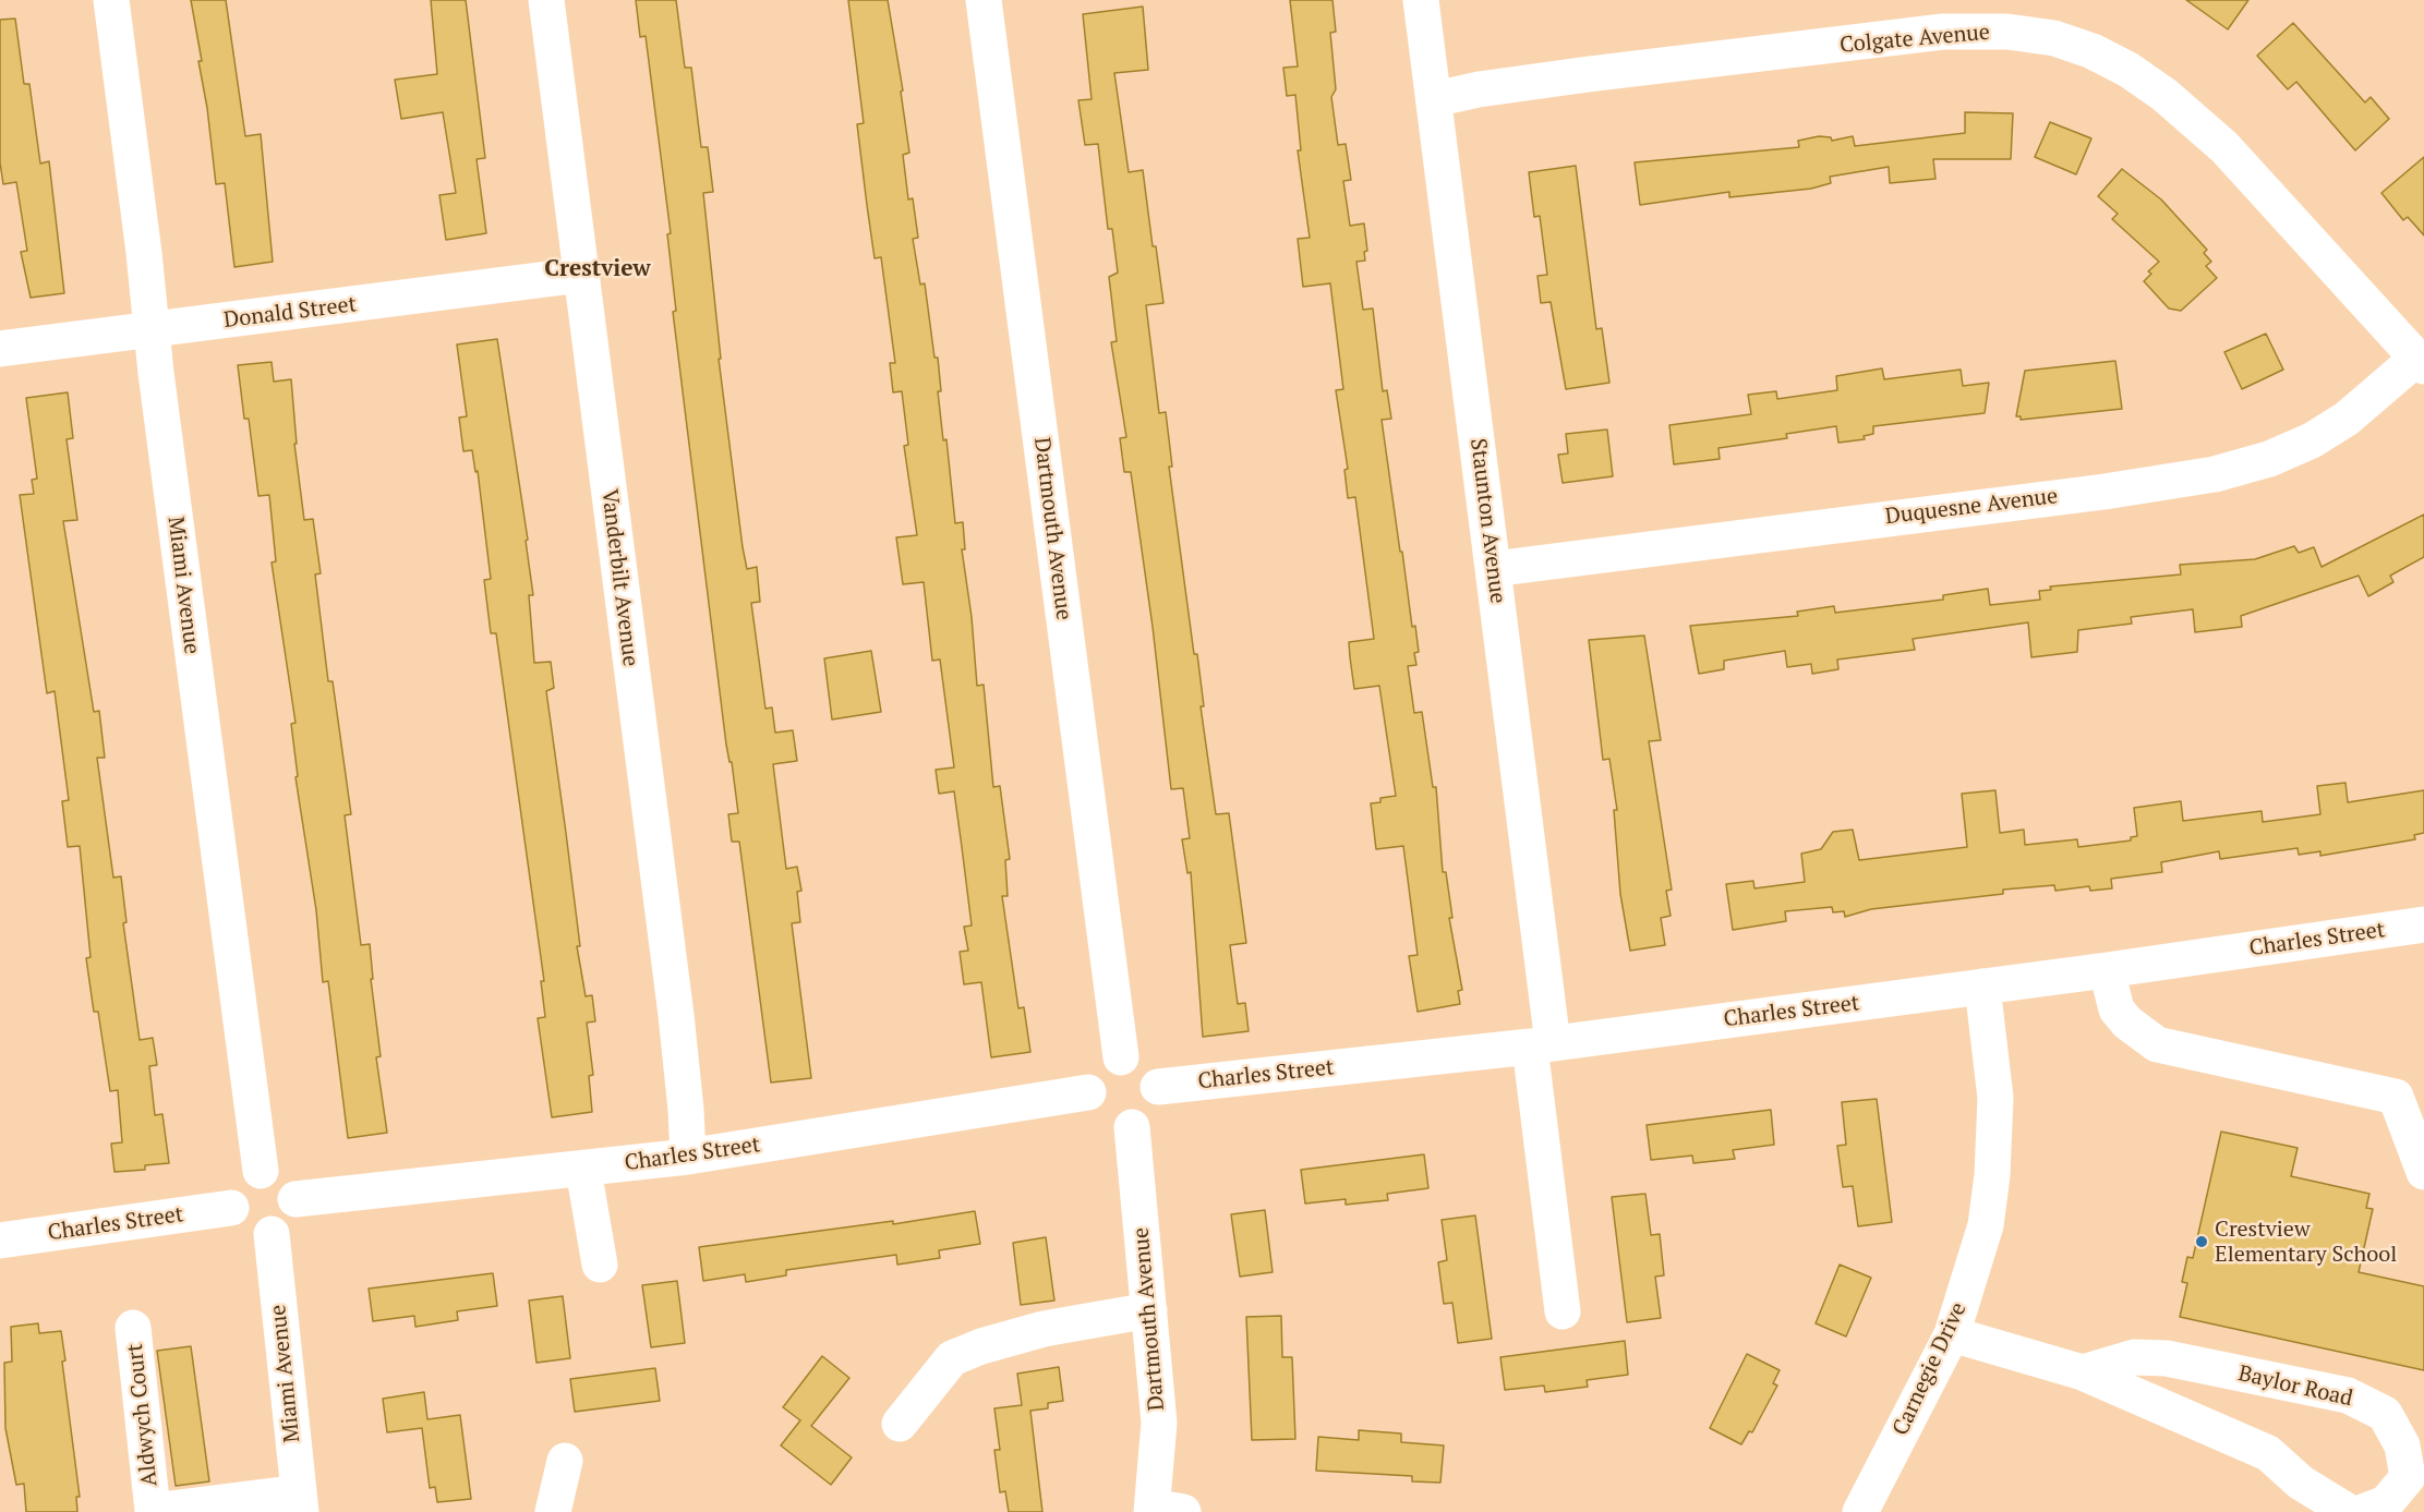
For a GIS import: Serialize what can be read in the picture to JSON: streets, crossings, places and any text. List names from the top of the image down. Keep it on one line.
{"streets":{"street":["Colgate Avenue","Donald Street","Duquesne Avenue","Staunton Avenue","Dartmouth Avenue","Vanderbilt Avenue","Miami Avenue","Charles Street","Carnegie Drive","Baylor Road","Aldwych Court"]},"crossings":[["Colgate Avenue","Duquesne Avenue"],["Colgate Avenue","Staunton Avenue"],["Donald Street","Vanderbilt Avenue"],["Donald Street","Miami Avenue"],["Duquesne Avenue","Staunton Avenue"],["Staunton Avenue","Charles Street"],["Dartmouth Avenue","Charles Street"],["Vanderbilt Avenue","Charles Street"],["Miami Avenue","Charles Street"],["Miami Avenue","Aldwych Court"],["Charles Street","Carnegie Drive"]],"districts":["Crestview"],"places":["Crestview Elementary School"]}
